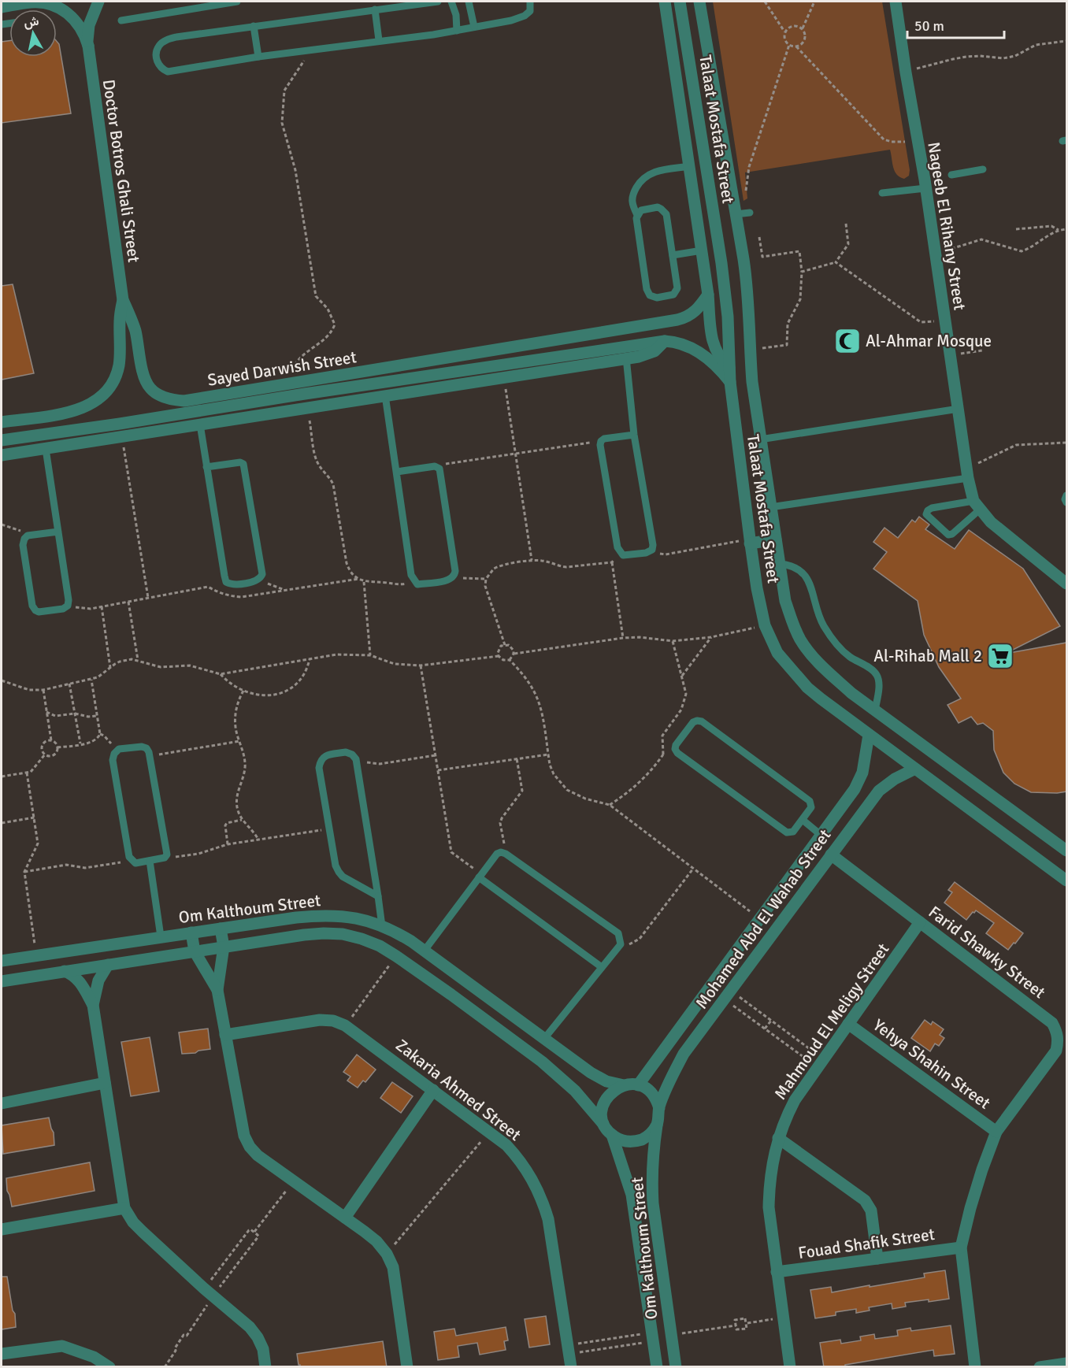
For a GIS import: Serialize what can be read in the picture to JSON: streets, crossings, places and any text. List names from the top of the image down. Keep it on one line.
{"streets":{"street":["Talaat Mostafa Street","Doctor Botros Ghali Street","Nageeb El Rihany Street","Sayed Darwish Street","Om Kalthoum Street","Mohamed Abd El Wahab Street","Farid Shawky Street","Mahmoud El Meligy Street","Yehya Shahin Street","Zakaria Ahmed Street","Fouad Shafik Street"]},"crossings":[["Talaat Mostafa Street","Sayed Darwish Street"],["Talaat Mostafa Street","Mohamed Abd El Wahab Street"],["Doctor Botros Ghali Street","Sayed Darwish Street"],["Om Kalthoum Street","Mohamed Abd El Wahab Street"],["Mohamed Abd El Wahab Street","Farid Shawky Street"],["Farid Shawky Street","Mahmoud El Meligy Street"],["Farid Shawky Street","Yehya Shahin Street"],["Farid Shawky Street","Fouad Shafik Street"],["Mahmoud El Meligy Street","Yehya Shahin Street"],["Mahmoud El Meligy Street","Fouad Shafik Street"]],"places":{"mosque":["Al-Ahmar Mosque"],"supermarket":["Al-Rihab Mall 2"]},"scale_bar":"50 m","north":"top"}
